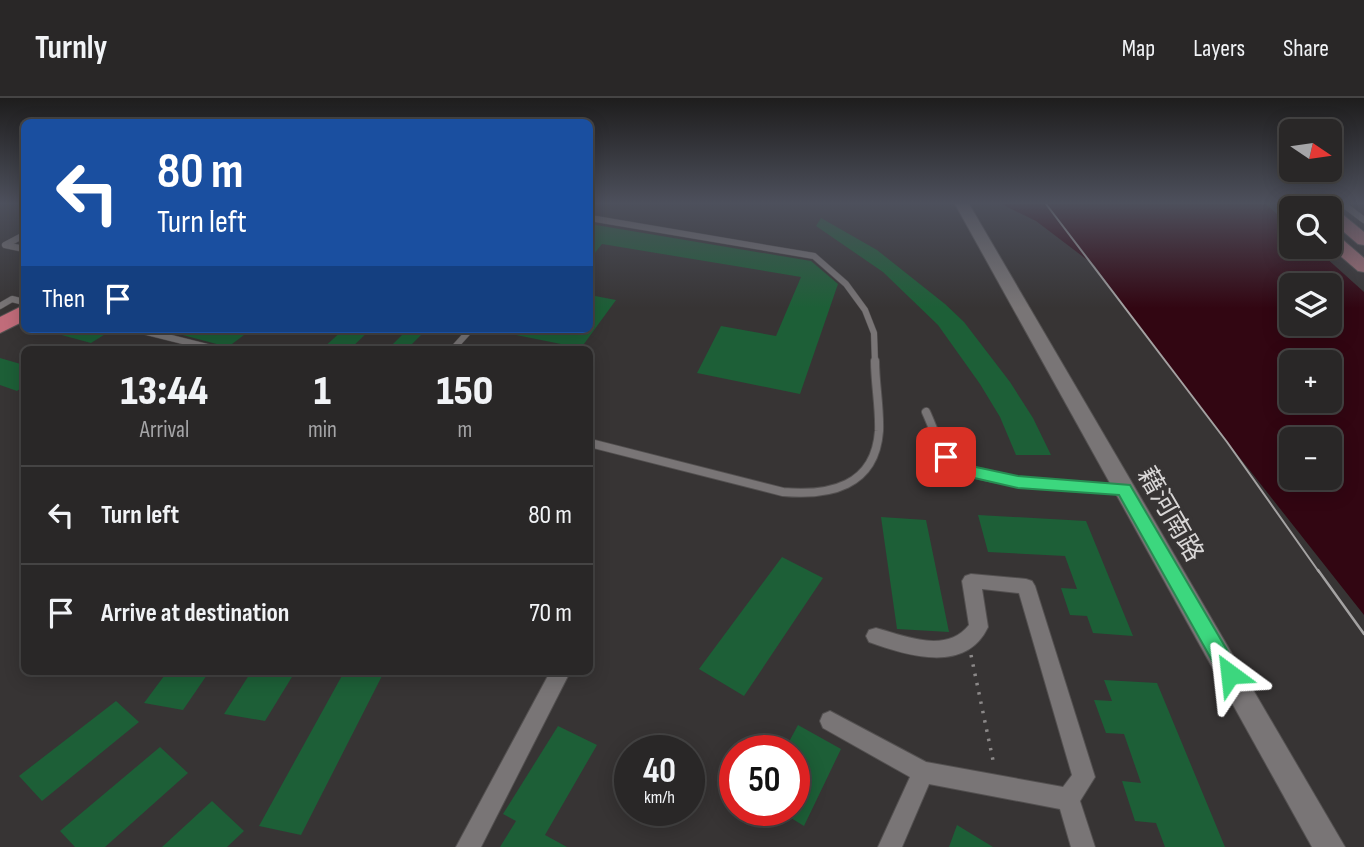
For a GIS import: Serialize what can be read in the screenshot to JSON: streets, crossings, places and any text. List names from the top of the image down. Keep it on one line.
{"streets":{"main road":["藉河南路"]},"north":"right","page":{"header":"Turnly","nav":["Map","Layers","Share"],"map_buttons":["+","−"],"turn":["80 m","Turn left"],"then":"Then","eta":["13:44","Arrival","1","min","150","m"],"list":[{"name":"Turn left","value":"80 m"},{"name":"Arrive at destination","value":"70 m"}],"speed":"40 km/h","limit":"50"}}
